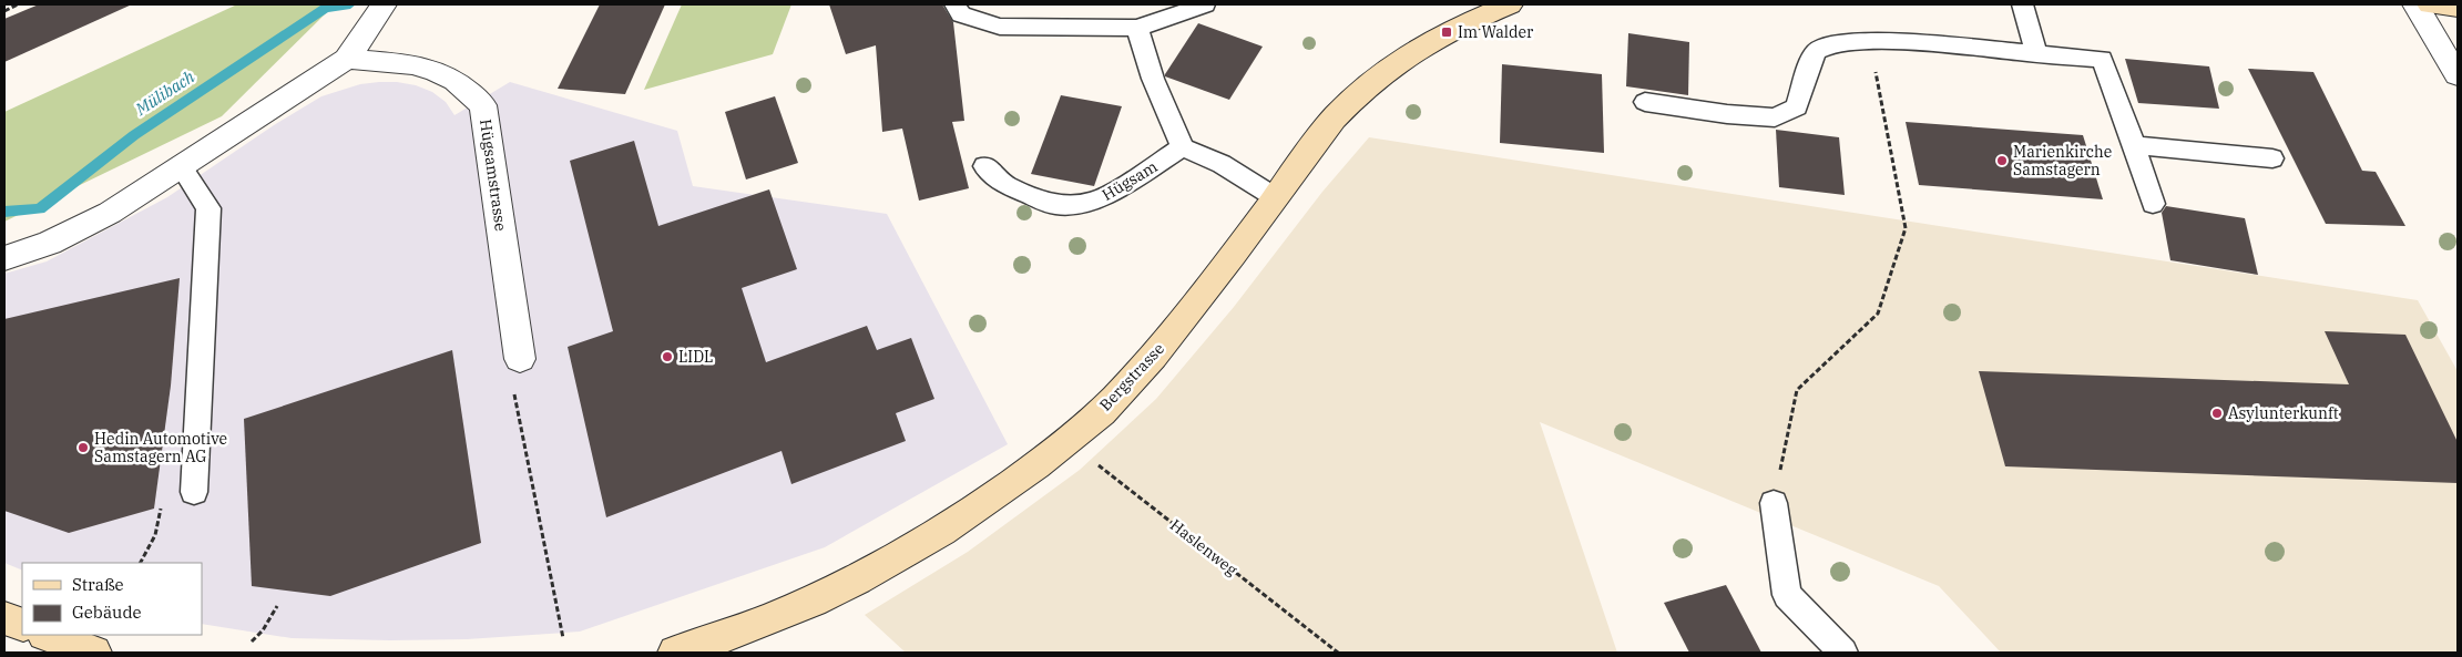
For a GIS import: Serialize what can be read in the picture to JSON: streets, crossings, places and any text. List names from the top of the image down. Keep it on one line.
{"streets":{"main road":["Bergstrasse"],"street":["Hügsamstrasse"],"lane":["Hügsam"],"path":["Haslenweg"]},"crossings":[["Bergstrasse","Haslenweg"]],"water":["Mülibach"],"places":{"transit":["Im Walder"],"other":["Marienkirche Samstagern","LIDL","Asylunterkunft","Hedin Automotive Samstagern AG"]},"legend":["Straße","Gebäude"]}
